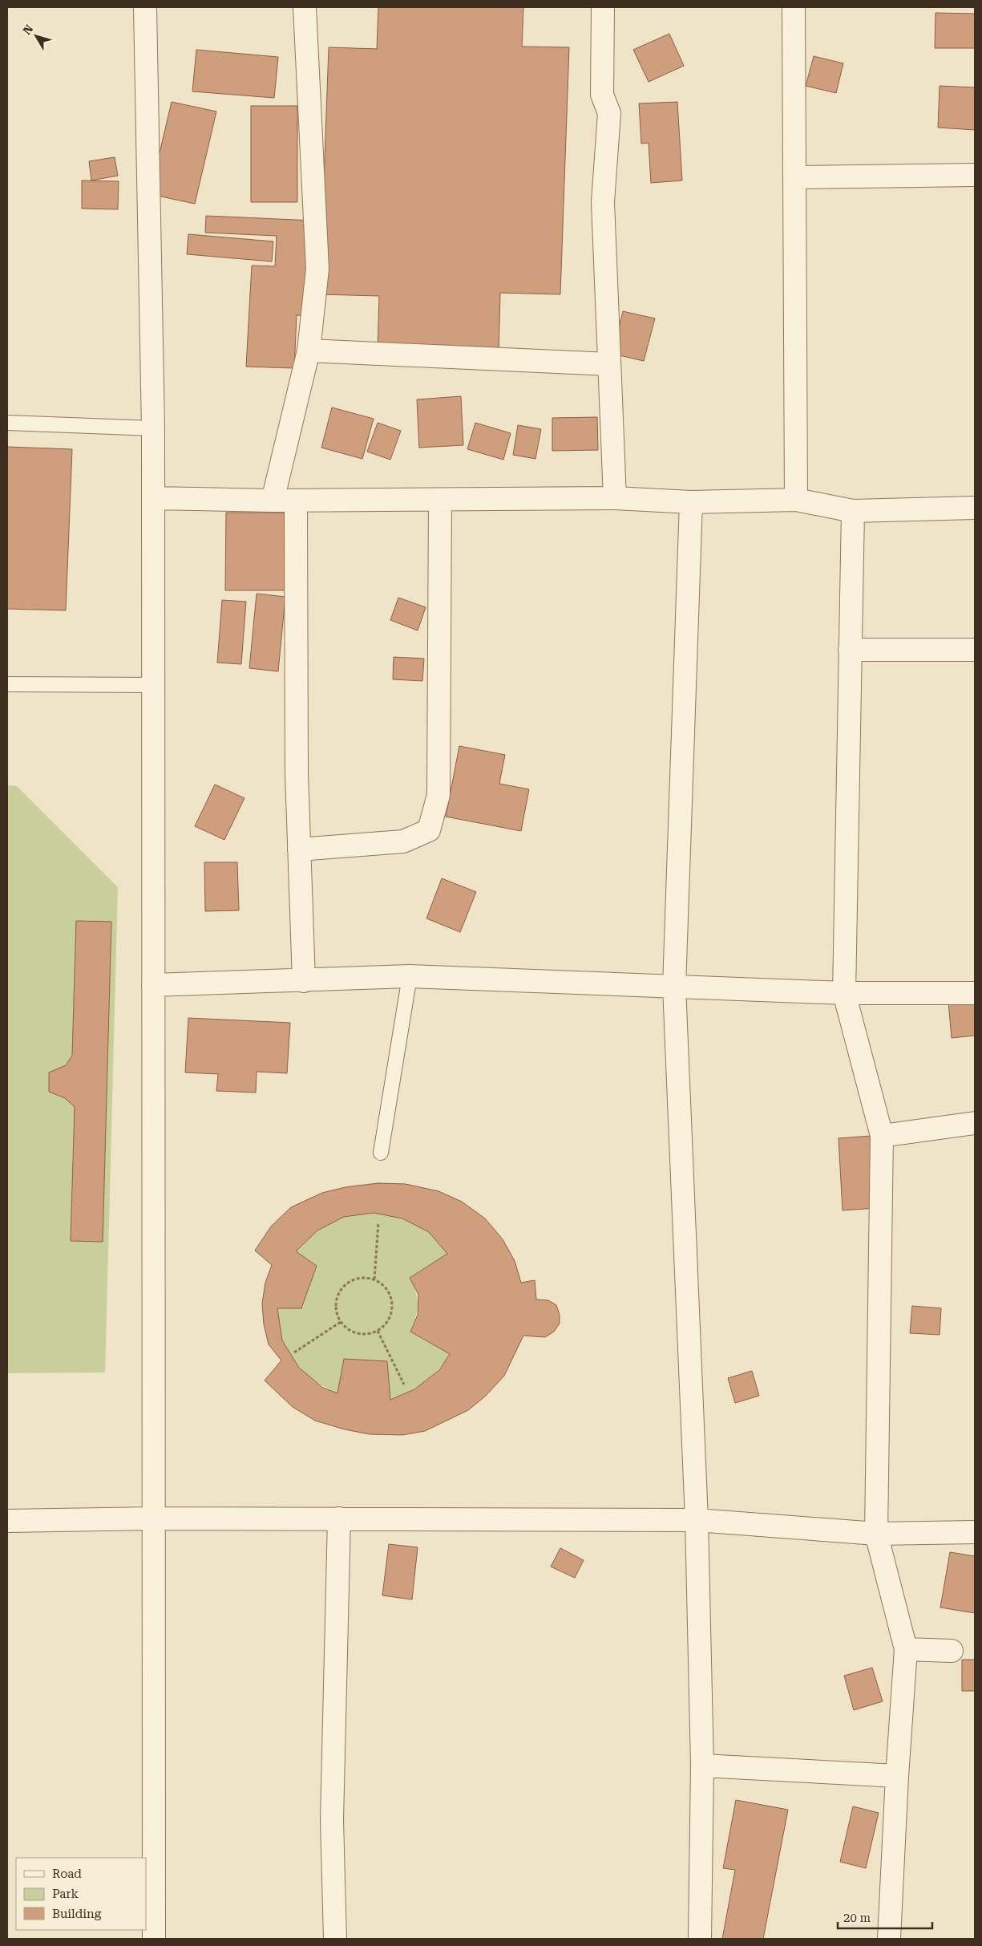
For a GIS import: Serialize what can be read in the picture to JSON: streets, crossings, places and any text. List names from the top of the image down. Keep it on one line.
{"legend":["Road","Park","Building"],"scale_bar":"20 m","north":"top left"}
